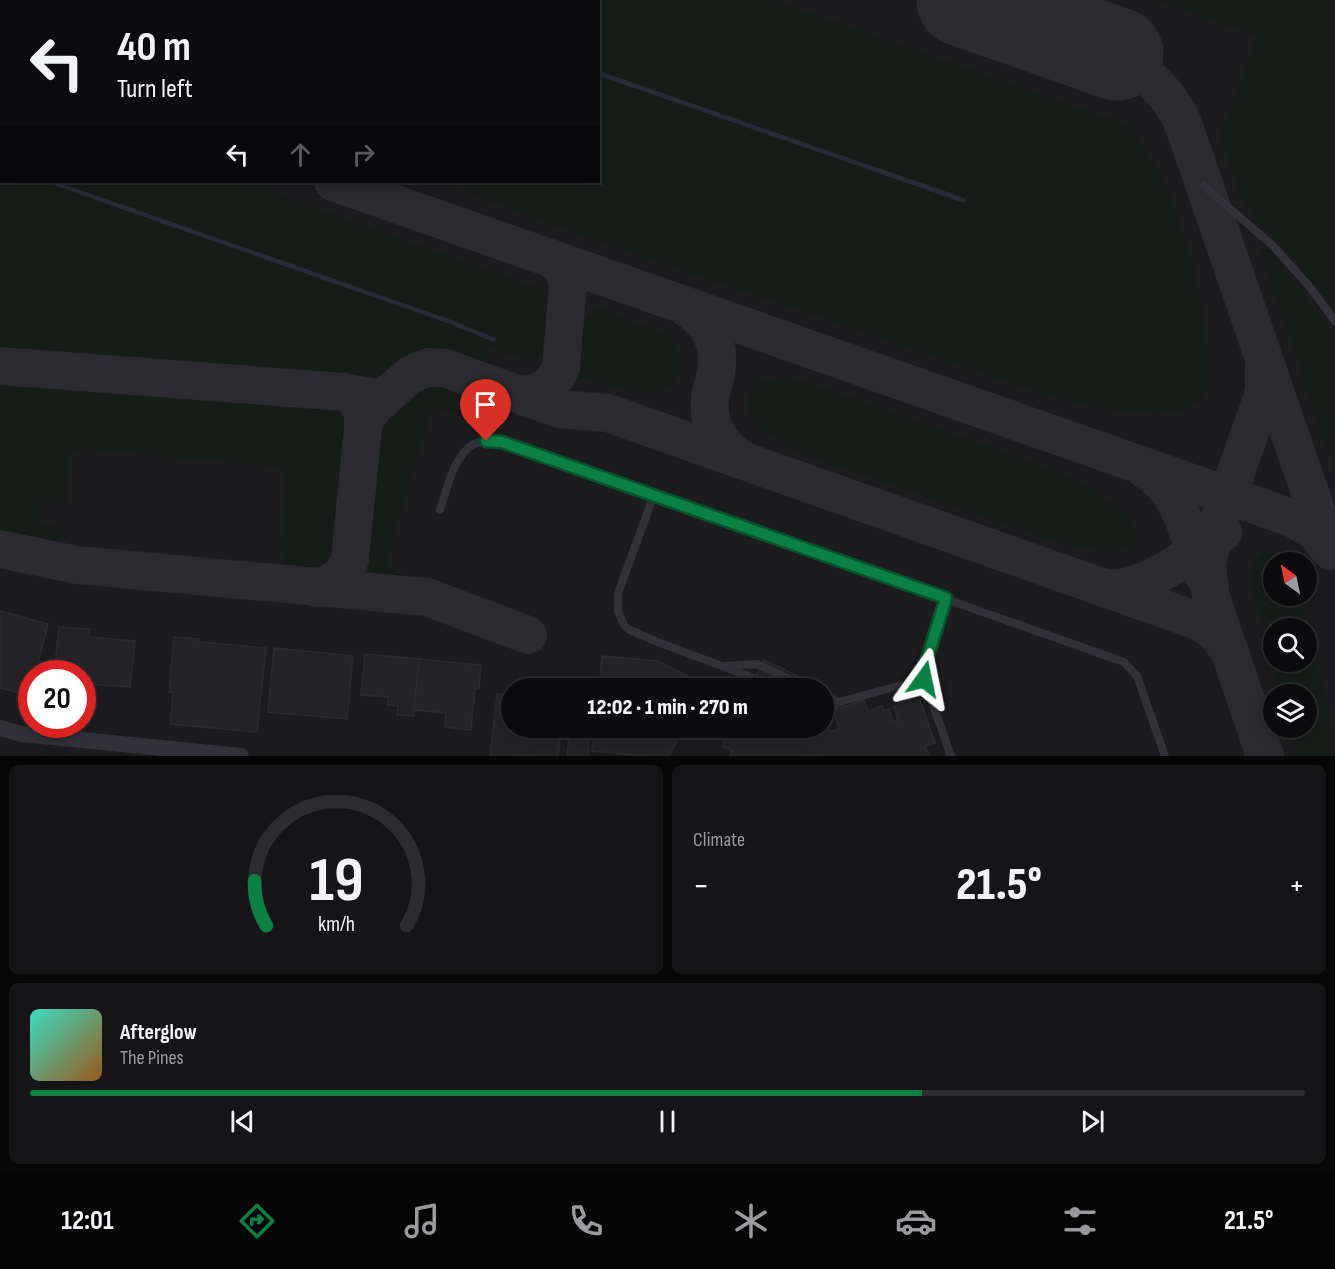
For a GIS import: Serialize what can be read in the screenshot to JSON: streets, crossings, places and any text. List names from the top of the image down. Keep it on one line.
{"north":"top left","page":{"turn":["40 m","Turn left"],"limit":"20","trip":"12:02 · 1 min · 270 m","tile":"Climate","heat":["−","21.5°","+"],"song":["Afterglow","The Pines"],"tabs":["12:01","21.5°"],"gauge":["19","km/h"]}}
